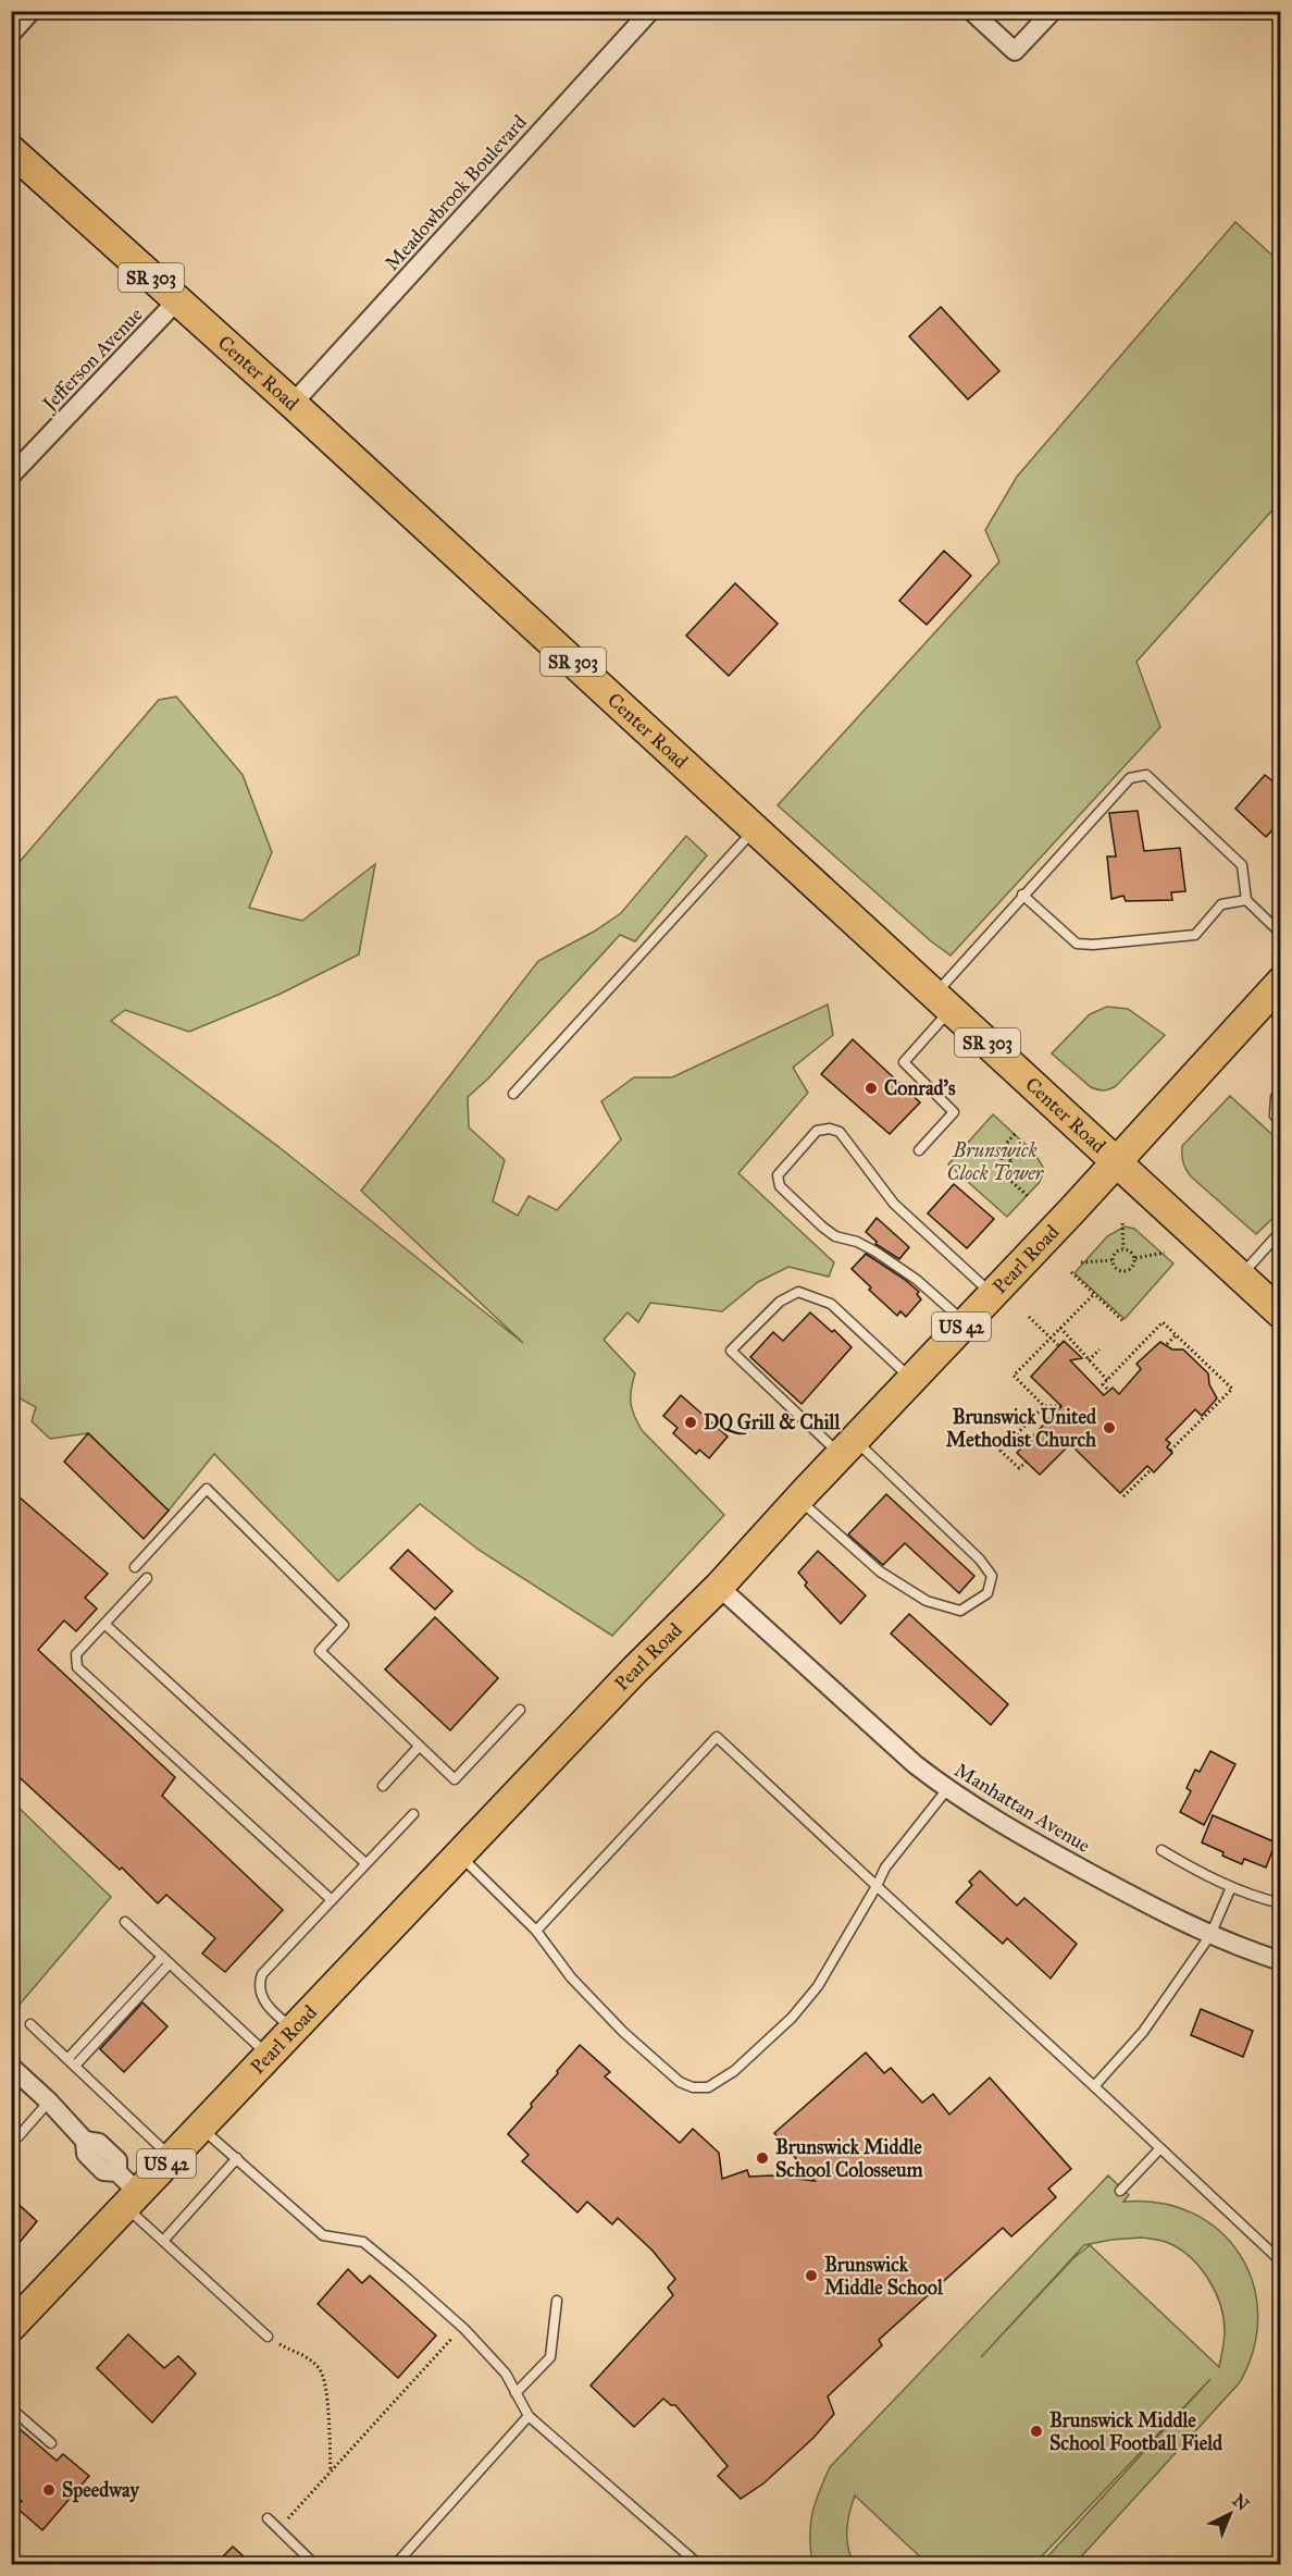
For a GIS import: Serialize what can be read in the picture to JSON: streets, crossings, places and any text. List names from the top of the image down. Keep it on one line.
{"streets":{"main road":["SR 303","Center Road","Pearl Road","US 42"],"street":["Meadowbrook Boulevard","Jefferson Avenue","Manhattan Avenue"]},"crossings":[["Meadowbrook Boulevard","Center Road"],["Jefferson Avenue","Center Road"],["Center Road","Pearl Road"],["Pearl Road","Manhattan Avenue"]],"parks":["Brunswick Clock Tower"],"places":["Conrad's","DQ Grill & Chill","Brunswick United Methodist Church","Brunswick Middle School Colosseum","Brunswick Middle School","Brunswick Middle School Football Field","Speedway"],"north":"top right"}
